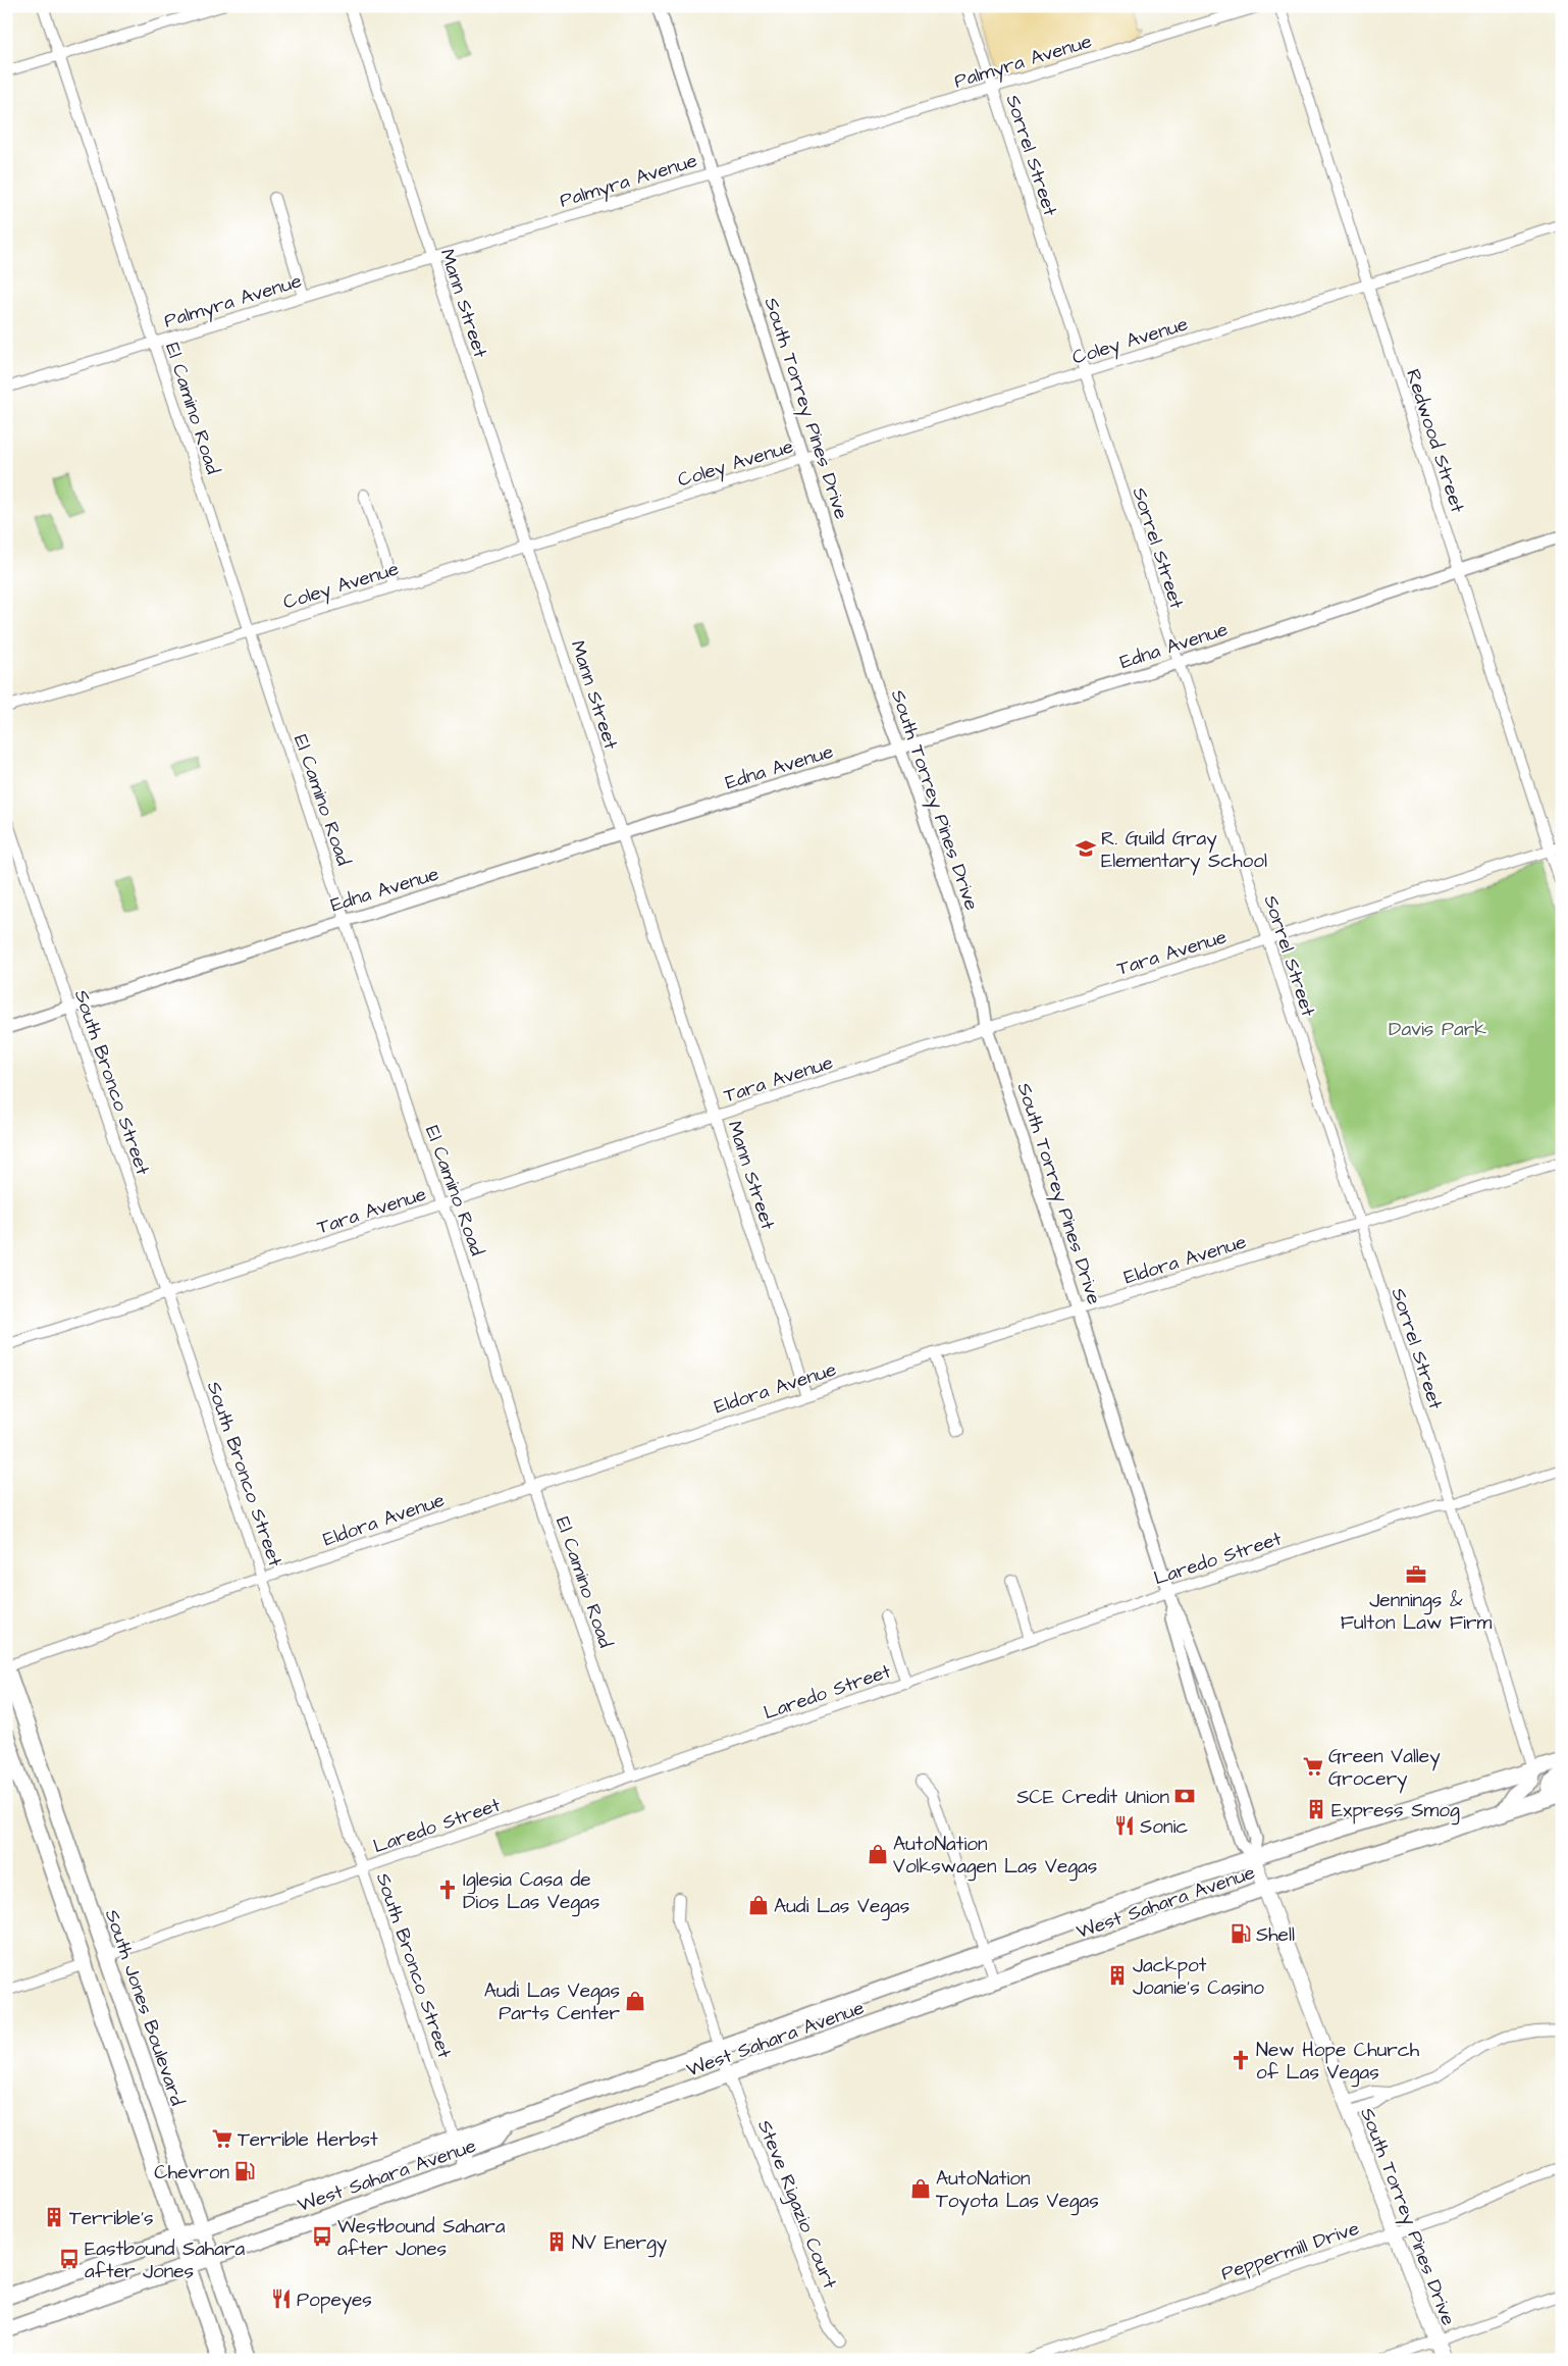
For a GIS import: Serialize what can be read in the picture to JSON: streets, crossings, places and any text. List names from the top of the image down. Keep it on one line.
{"streets":{"main road":["South Torrey Pines Drive","West Sahara Avenue","South Jones Boulevard"],"street":["Palmyra Avenue","Sorrel Street","Mann Street","Coley Avenue","El Camino Road","Redwood Street","Edna Avenue","Tara Avenue","South Bronco Street","Eldora Avenue","Laredo Street","Steve Rigazio Court","Peppermill Drive"]},"crossings":[["Palmyra Avenue","Sorrel Street"],["Palmyra Avenue","Mann Street"],["Palmyra Avenue","El Camino Road"],["Palmyra Avenue","South Torrey Pines Drive"],["Sorrel Street","Coley Avenue"],["Sorrel Street","Edna Avenue"],["Sorrel Street","Tara Avenue"],["Sorrel Street","Eldora Avenue"],["Sorrel Street","Laredo Street"],["Sorrel Street","West Sahara Avenue"],["Mann Street","Coley Avenue"],["Mann Street","Edna Avenue"],["Mann Street","Tara Avenue"],["Mann Street","Eldora Avenue"],["Coley Avenue","El Camino Road"],["Coley Avenue","South Torrey Pines Drive"],["Coley Avenue","Redwood Street"],["El Camino Road","Edna Avenue"],["El Camino Road","Tara Avenue"],["El Camino Road","Eldora Avenue"],["El Camino Road","Laredo Street"],["South Torrey Pines Drive","Edna Avenue"],["South Torrey Pines Drive","Tara Avenue"],["South Torrey Pines Drive","Eldora Avenue"],["South Torrey Pines Drive","Laredo Street"],["South Torrey Pines Drive","West Sahara Avenue"],["South Torrey Pines Drive","Peppermill Drive"],["Redwood Street","Edna Avenue"],["Redwood Street","Tara Avenue"],["Edna Avenue","South Bronco Street"],["Tara Avenue","South Bronco Street"],["South Bronco Street","Eldora Avenue"],["South Bronco Street","Laredo Street"],["South Bronco Street","West Sahara Avenue"],["Eldora Avenue","South Jones Boulevard"],["Laredo Street","South Jones Boulevard"],["West Sahara Avenue","South Jones Boulevard"],["West Sahara Avenue","Steve Rigazio Court"]],"parks":["Davis Park"],"places":{"school or university":["R. Guild Gray Elementary School"],"office":["Jennings & Fulton Law Firm"],"supermarket":["Green Valley Grocery","Terrible Herbst"],"bank":["SCE Credit Union"],"building":["Express Smog","Jackpot Joanie's Casino","Terrible's","NV Energy"],"restaurant":["Sonic","Popeyes"],"shop":["AutoNation Volkswagen Las Vegas","Audi Las Vegas","Audi Las Vegas Parts Center","AutoNation Toyota Las Vegas"],"church":["Iglesia Casa de Dios Las Vegas","New Hope Church of Las Vegas"],"fuel station":["Shell","Chevron"],"bus stop":["Westbound Sahara after Jones","Eastbound Sahara after Jones"]}}
